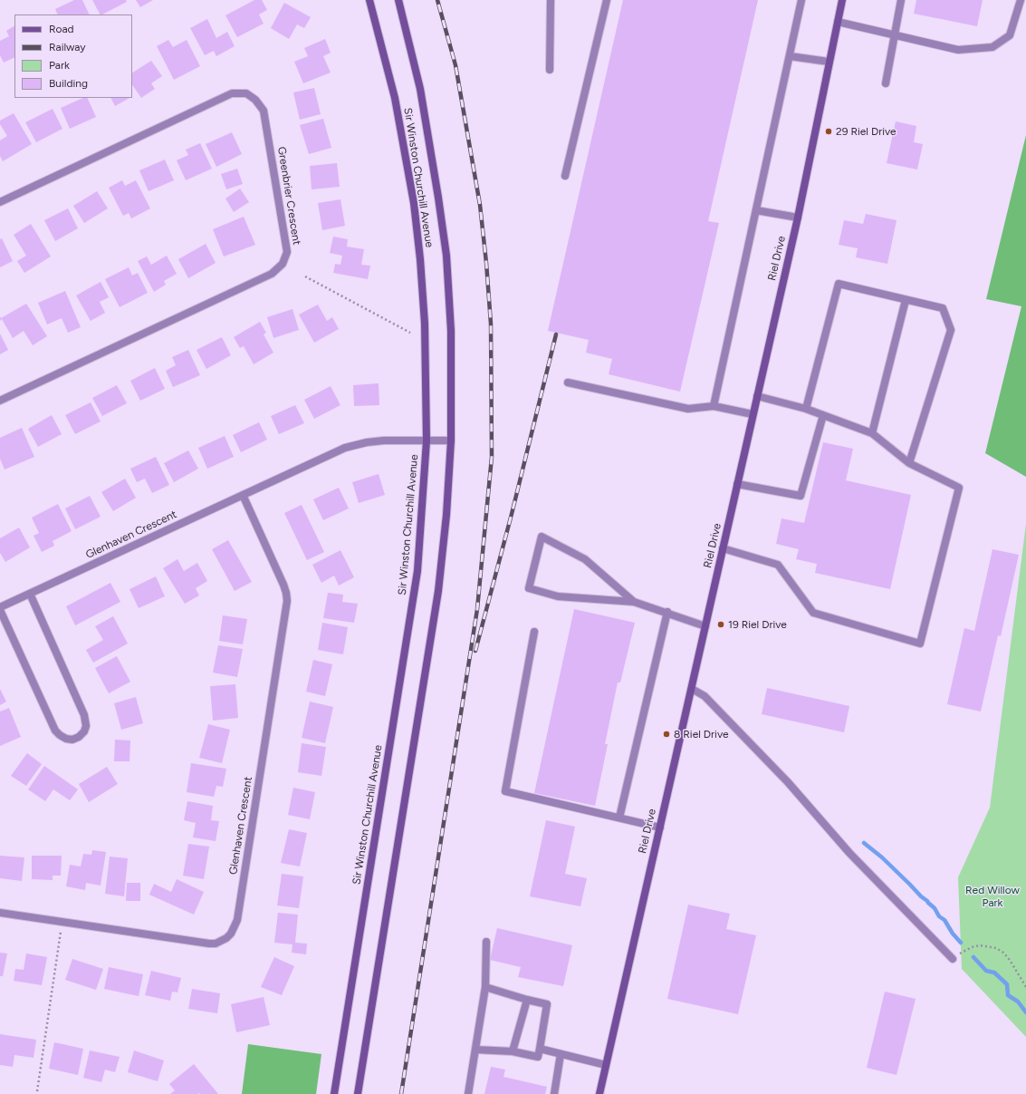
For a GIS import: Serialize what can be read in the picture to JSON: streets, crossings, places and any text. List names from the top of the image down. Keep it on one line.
{"streets":{"main road":["Sir Winston Churchill Avenue","Riel Drive"],"street":["Greenbrier Crescent","Glenhaven Crescent"]},"crossings":[["Sir Winston Churchill Avenue","Glenhaven Crescent"]],"parks":["Red Willow Park"],"places":["29 Riel Drive","19 Riel Drive","8 Riel Drive"],"legend":["Road","Railway","Park","Building"]}
